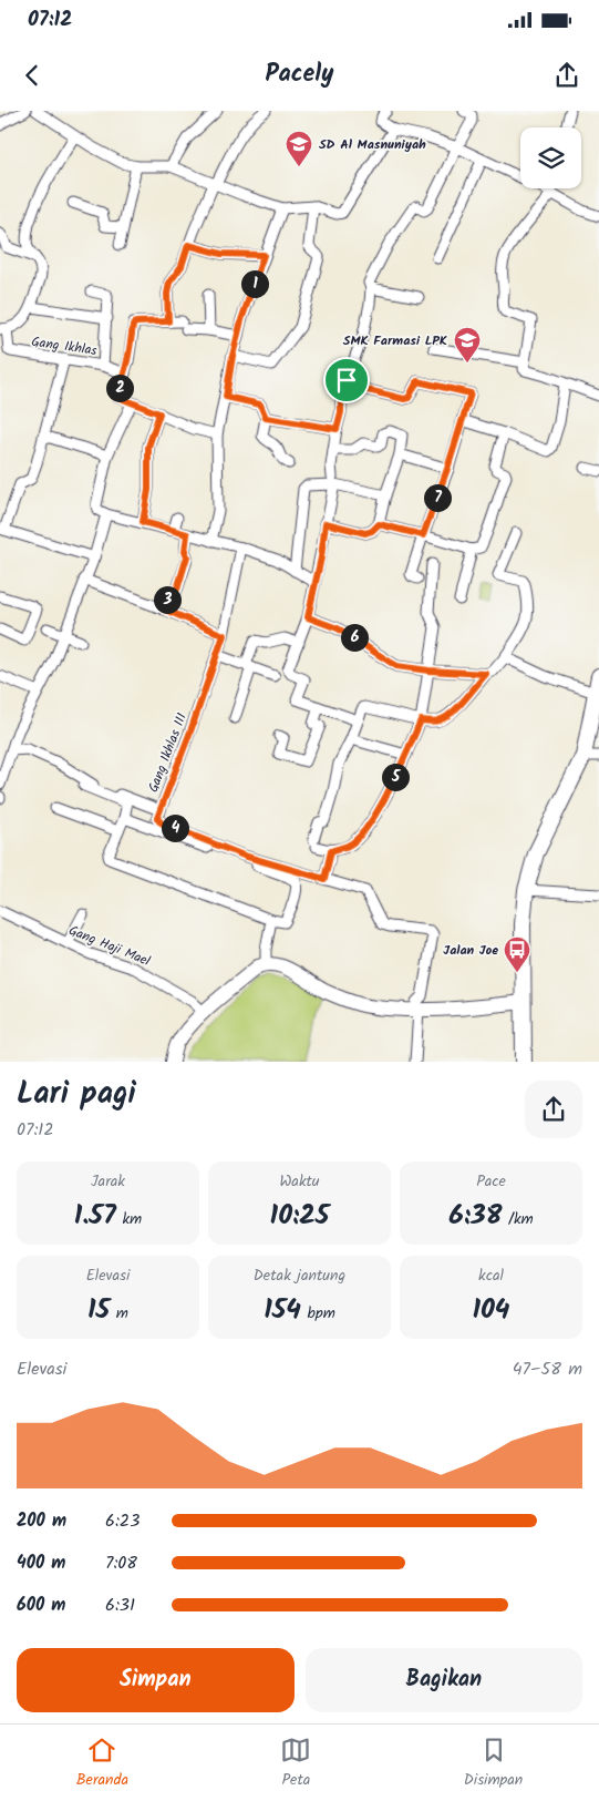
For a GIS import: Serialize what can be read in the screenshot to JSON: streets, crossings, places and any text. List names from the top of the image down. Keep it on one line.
{"streets":{"street":["Gang Ikhlas","Gang Ikhlas III","Gang Haji Mael"]},"places":{"school or university":["SD Al Masnuniyah","SMK Farmasi LPK"],"bus stop":["Jalan Joe"]},"page":{"status":"07:12","header":"Pacely","pins":["1","2","7","3","6","5","4"],"heading":["Lari pagi","07:12"],"stats":[["Jarak","1.57 km"],["Waktu","10:25"],["Pace","6:38 /km"],["Elevasi","15 m"],["Detak jantung","154 bpm"],["kcal","104"]],"chart":["Elevasi","47–58 m"],"list":[{"name":"200 m","note":"6:23"},{"name":"400 m","note":"7:08"},{"name":"600 m","note":"6:31"}],"buttons":["Simpan","Bagikan"],"tabs":["Beranda","Peta","Disimpan"]}}
